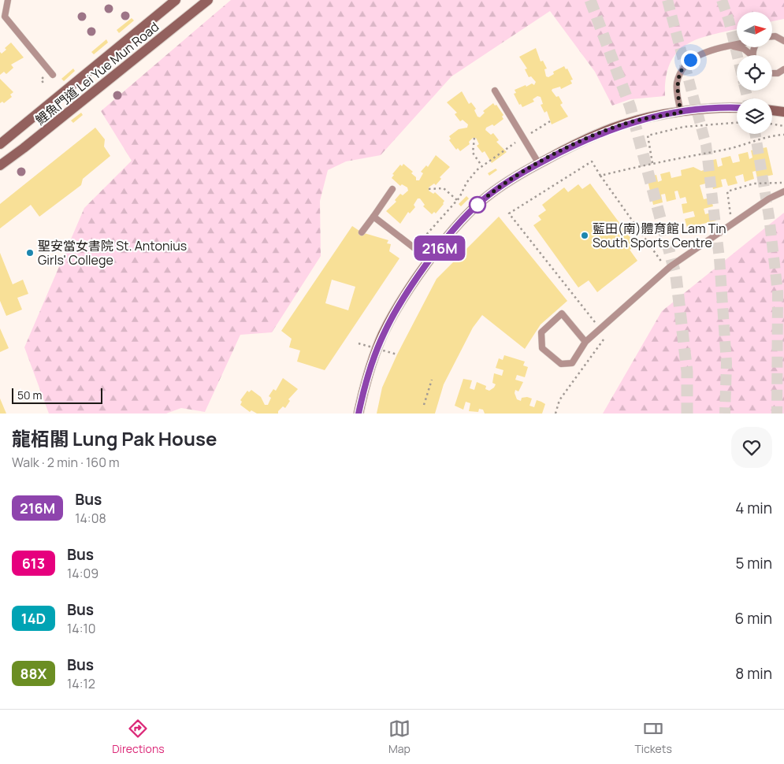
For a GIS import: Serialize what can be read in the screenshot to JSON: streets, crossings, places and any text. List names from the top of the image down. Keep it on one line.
{"streets":{"main road":["鯉魚門道 Lei Yue Mun Road"]},"places":["藍田(南)體育館 Lam Tin South Sports Centre","聖安當女書院 St. Antonius Girls' College"],"lines":["bus line 216M"],"scale_bar":"50 m","north":"right","page":{"on_map":"216M","scale":"50 m","heading":["龍栢閣 Lung Pak House","Walk · 2 min · 160 m"],"list":[{"mark":"216M","name":"Bus","note":"14:08","value":"4 min"},{"mark":"613","name":"Bus","note":"14:09","value":"5 min"},{"mark":"14D","name":"Bus","note":"14:10","value":"6 min"},{"mark":"88X","name":"Bus","note":"14:12","value":"8 min"}],"tabs":["Directions","Map","Tickets"]}}
